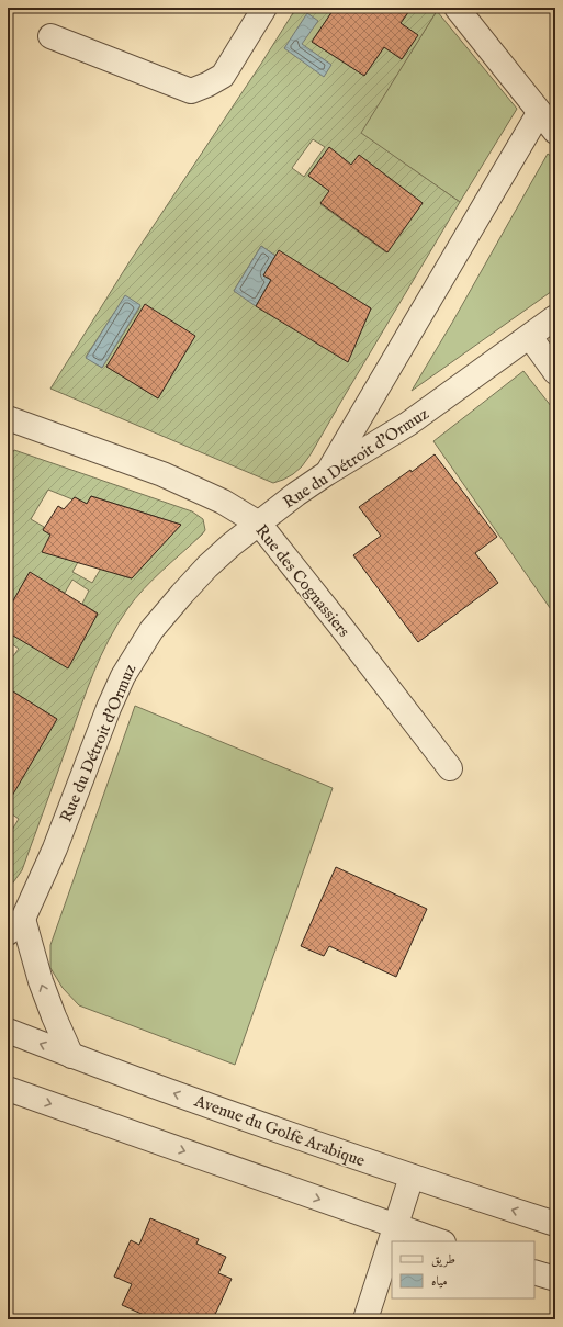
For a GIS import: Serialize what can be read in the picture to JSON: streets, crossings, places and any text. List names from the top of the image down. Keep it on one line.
{"streets":{"street":["Rue du Détroit d'Ormuz","Rue des Cognassiers","Avenue du Golfe Arabique"]},"crossings":[["Rue du Détroit d'Ormuz","Rue des Cognassiers"],["Rue du Détroit d'Ormuz","Avenue du Golfe Arabique"]],"legend":["طريق","مياه"]}
